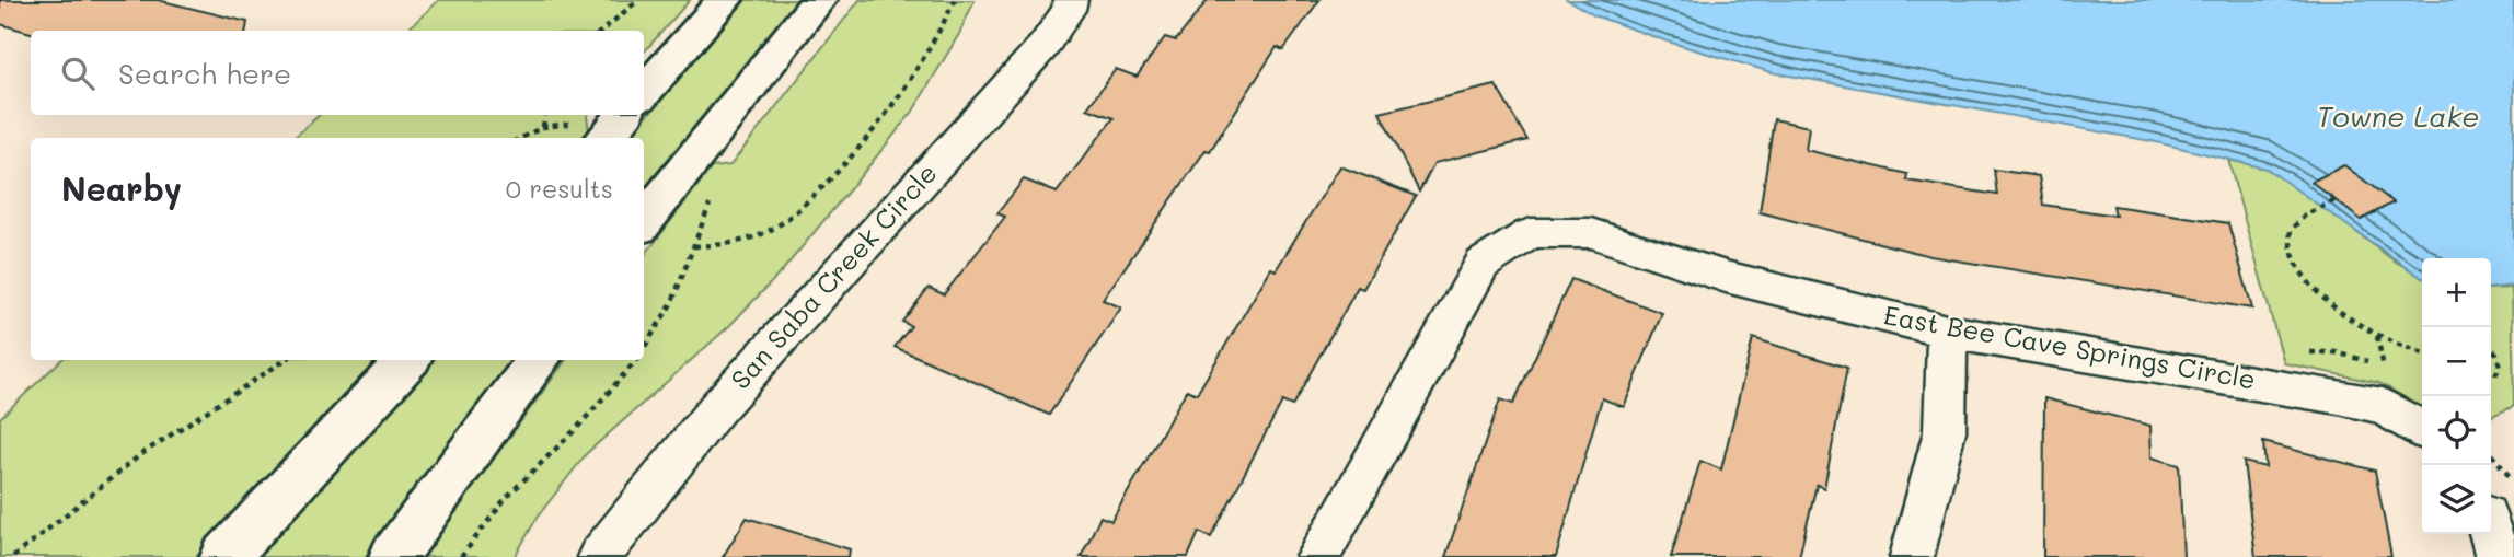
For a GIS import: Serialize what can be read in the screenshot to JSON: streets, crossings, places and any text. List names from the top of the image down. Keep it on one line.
{"streets":{"street":["San Saba Creek Circle","East Bee Cave Springs Circle"]},"water":["Towne Lake"],"page":{"search":"Search here","heading":["Nearby","0 results"],"map_buttons":["+","−"]}}
